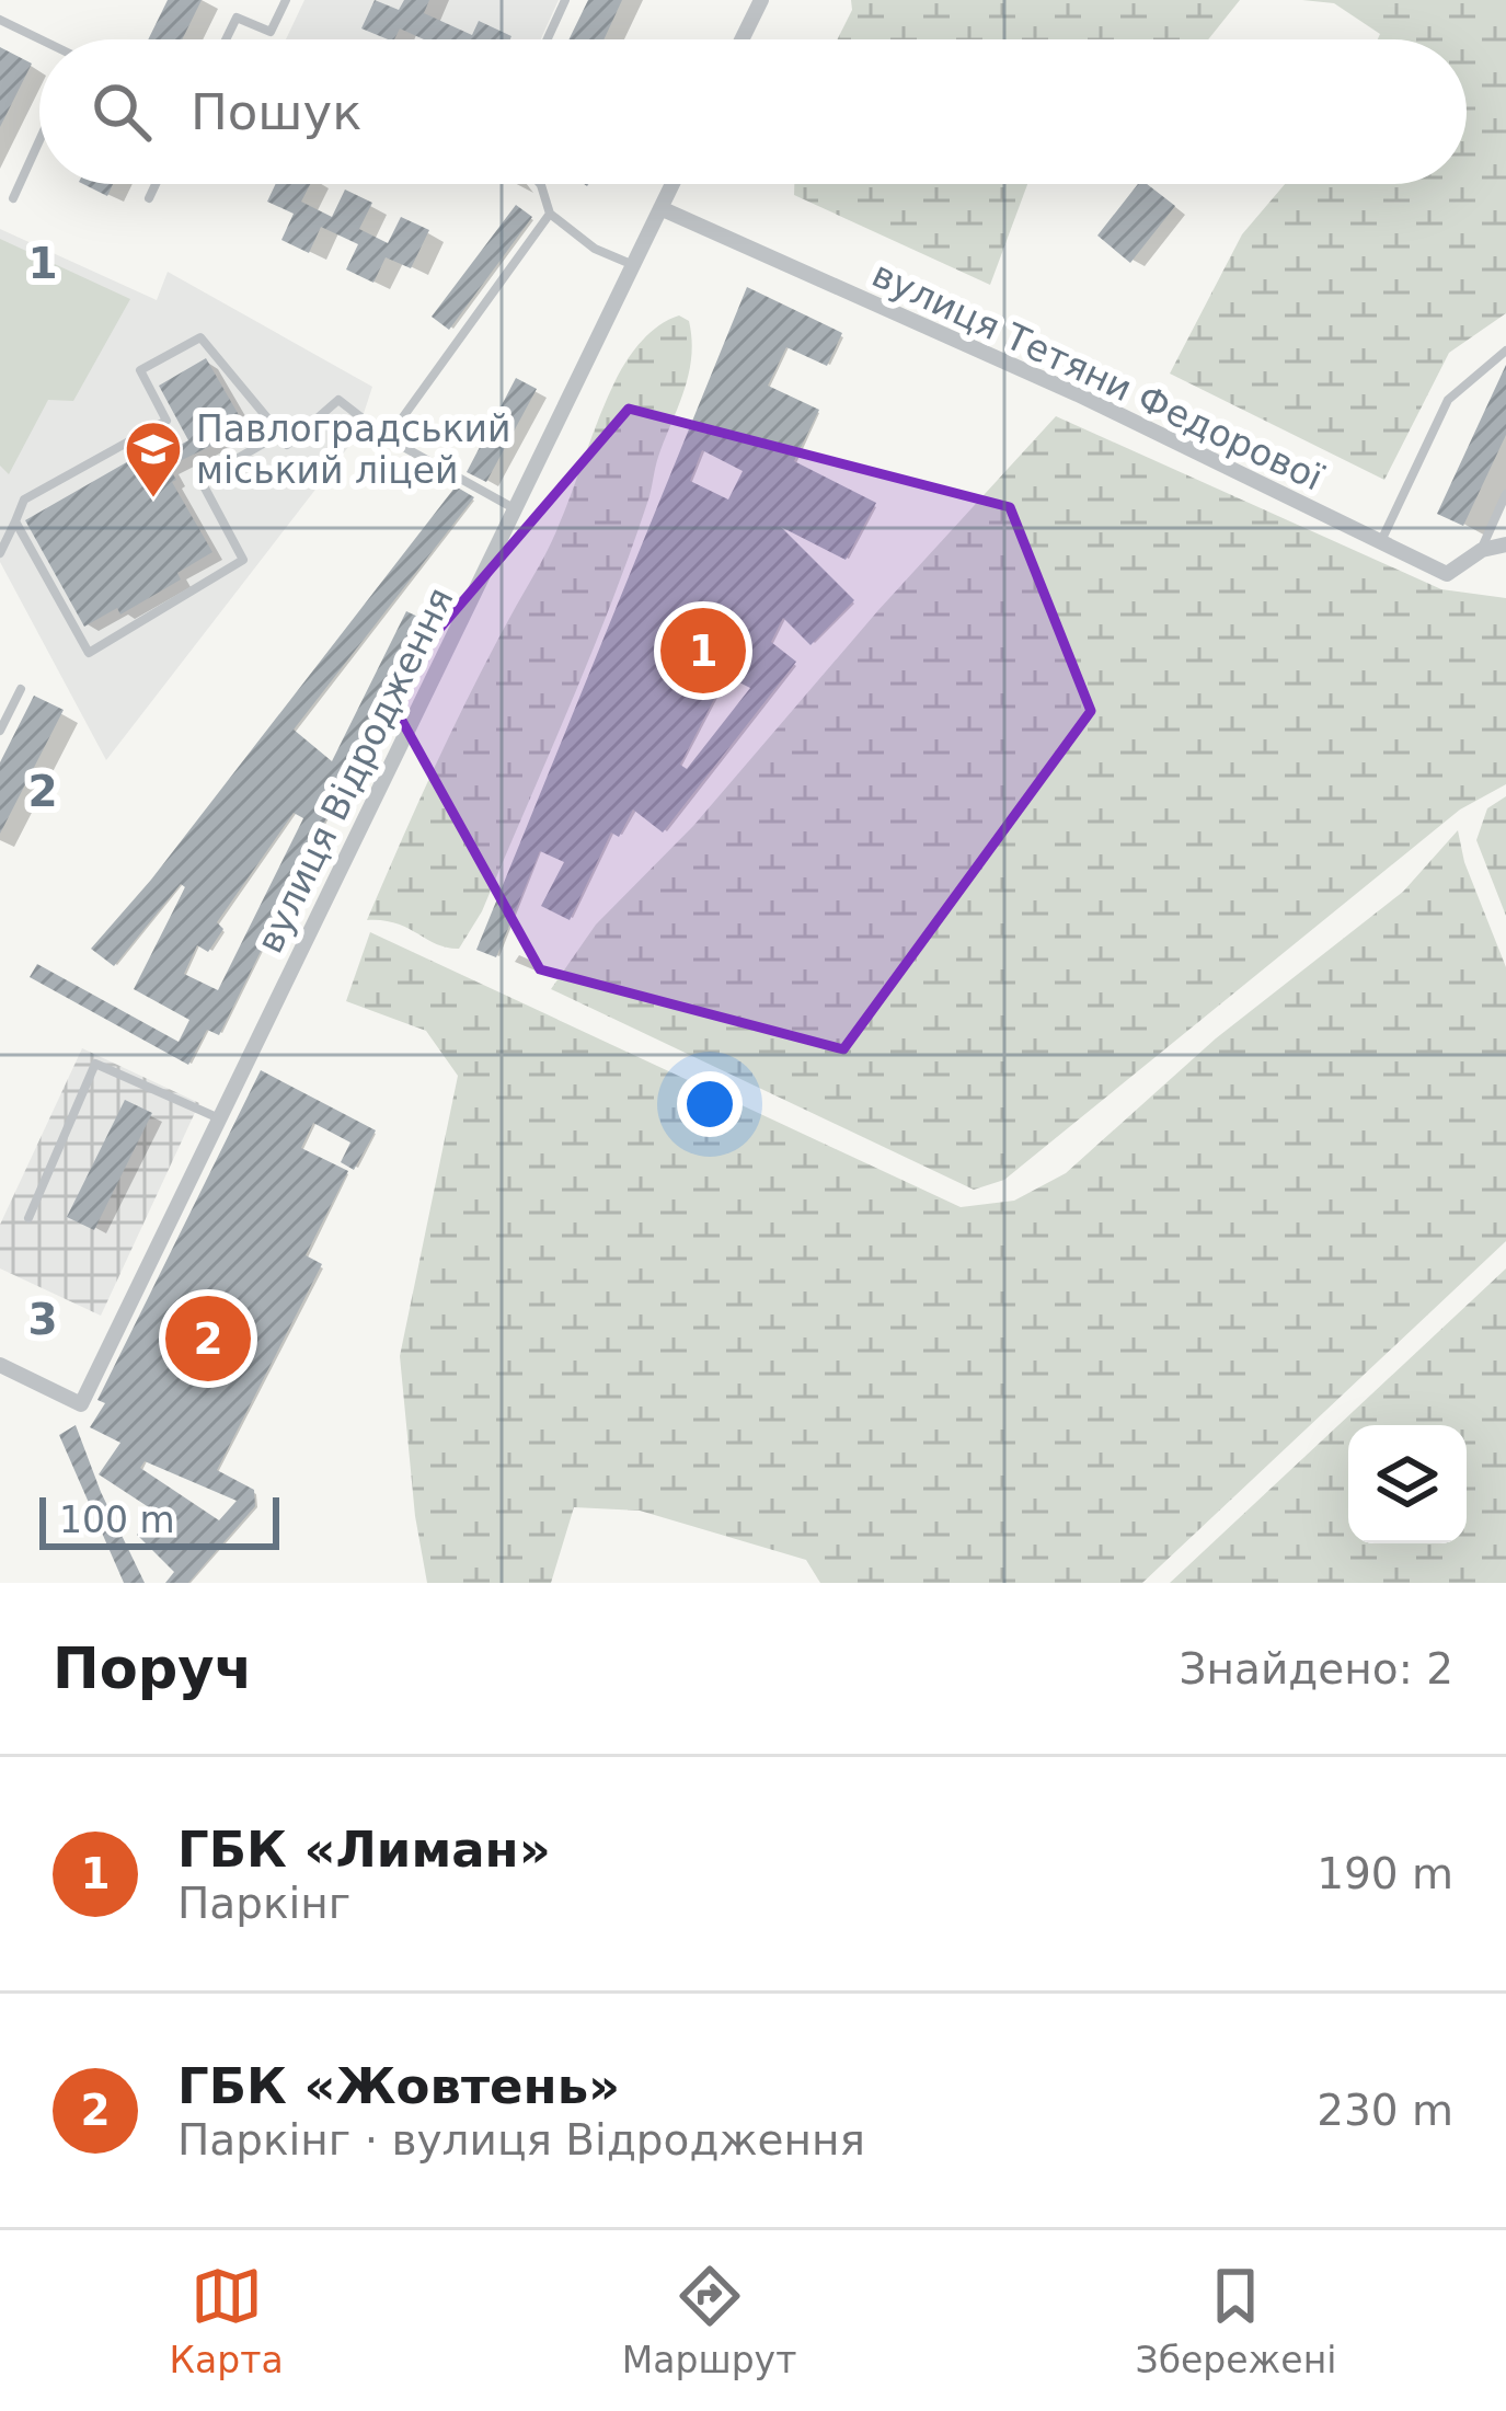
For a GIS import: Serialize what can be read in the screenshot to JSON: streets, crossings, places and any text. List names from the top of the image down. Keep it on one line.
{"streets":{"street":["вулиця Тетяни Федорової","вулиця Відродження"]},"crossings":[["вулиця Тетяни Федорової","вулиця Відродження"]],"places":{"school or university":["Павлоградський міський ліцей"]},"scale_bar":"100 m","page":{"search":"Пошук","pins":["1","2"],"scale":"100 m","heading":["Поруч","Знайдено: 2"],"list":[{"mark":"1","name":"ГБК «Лиман»","note":"Паркінг","value":"190 m"},{"mark":"2","name":"ГБК «Жовтень»","note":"Паркінг · вулиця Відродження","value":"230 m"}],"nav":["Карта","Маршрут","Збережені"]},"grid":{"rows":["1","2","3"]}}
